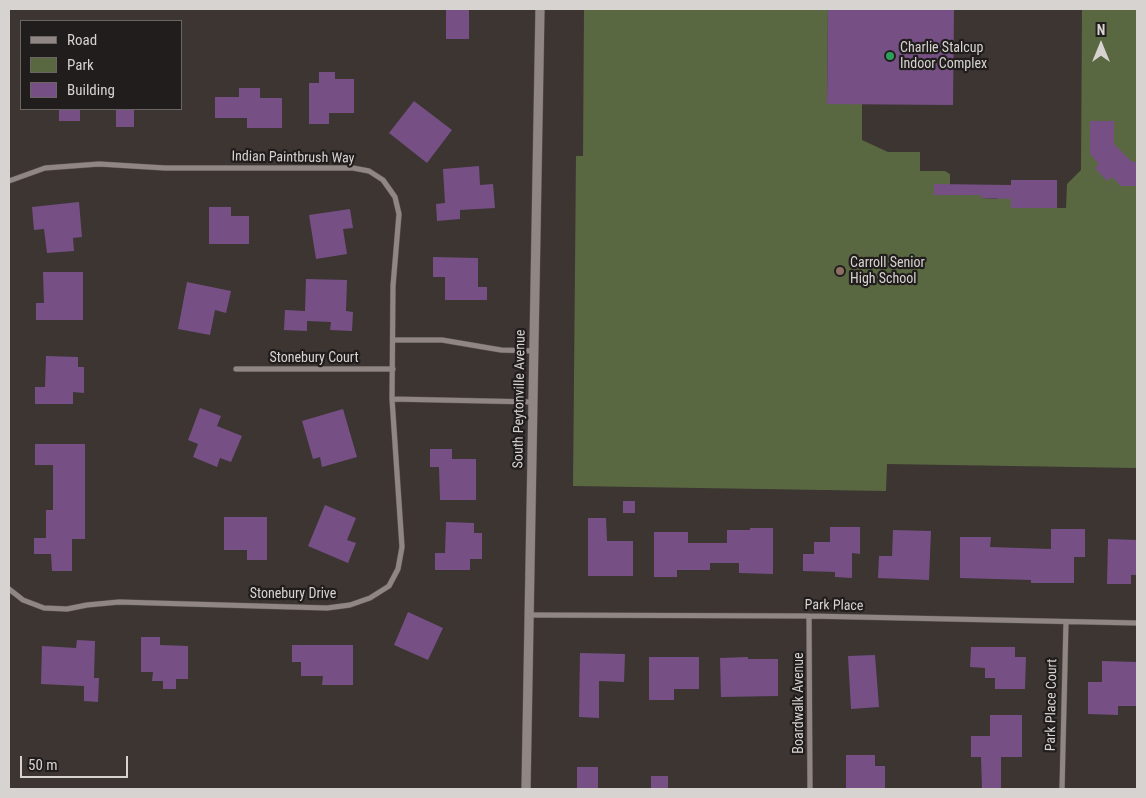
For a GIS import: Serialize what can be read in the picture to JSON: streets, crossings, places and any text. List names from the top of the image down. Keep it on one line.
{"streets":{"street":["Indian Paintbrush Way","Stonebury Court","South Peytonville Avenue","Stonebury Drive","Park Place","Boardwalk Avenue","Park Place Court"]},"crossings":[["Indian Paintbrush Way","Stonebury Court"],["Indian Paintbrush Way","Stonebury Drive"],["Stonebury Court","Stonebury Drive"],["South Peytonville Avenue","Park Place"],["Park Place","Boardwalk Avenue"],["Park Place","Park Place Court"]],"places":["Charlie Stalcup Indoor Complex","Carroll Senior High School"],"legend":["Road","Park","Building"],"scale_bar":"50 m","north":"top"}
